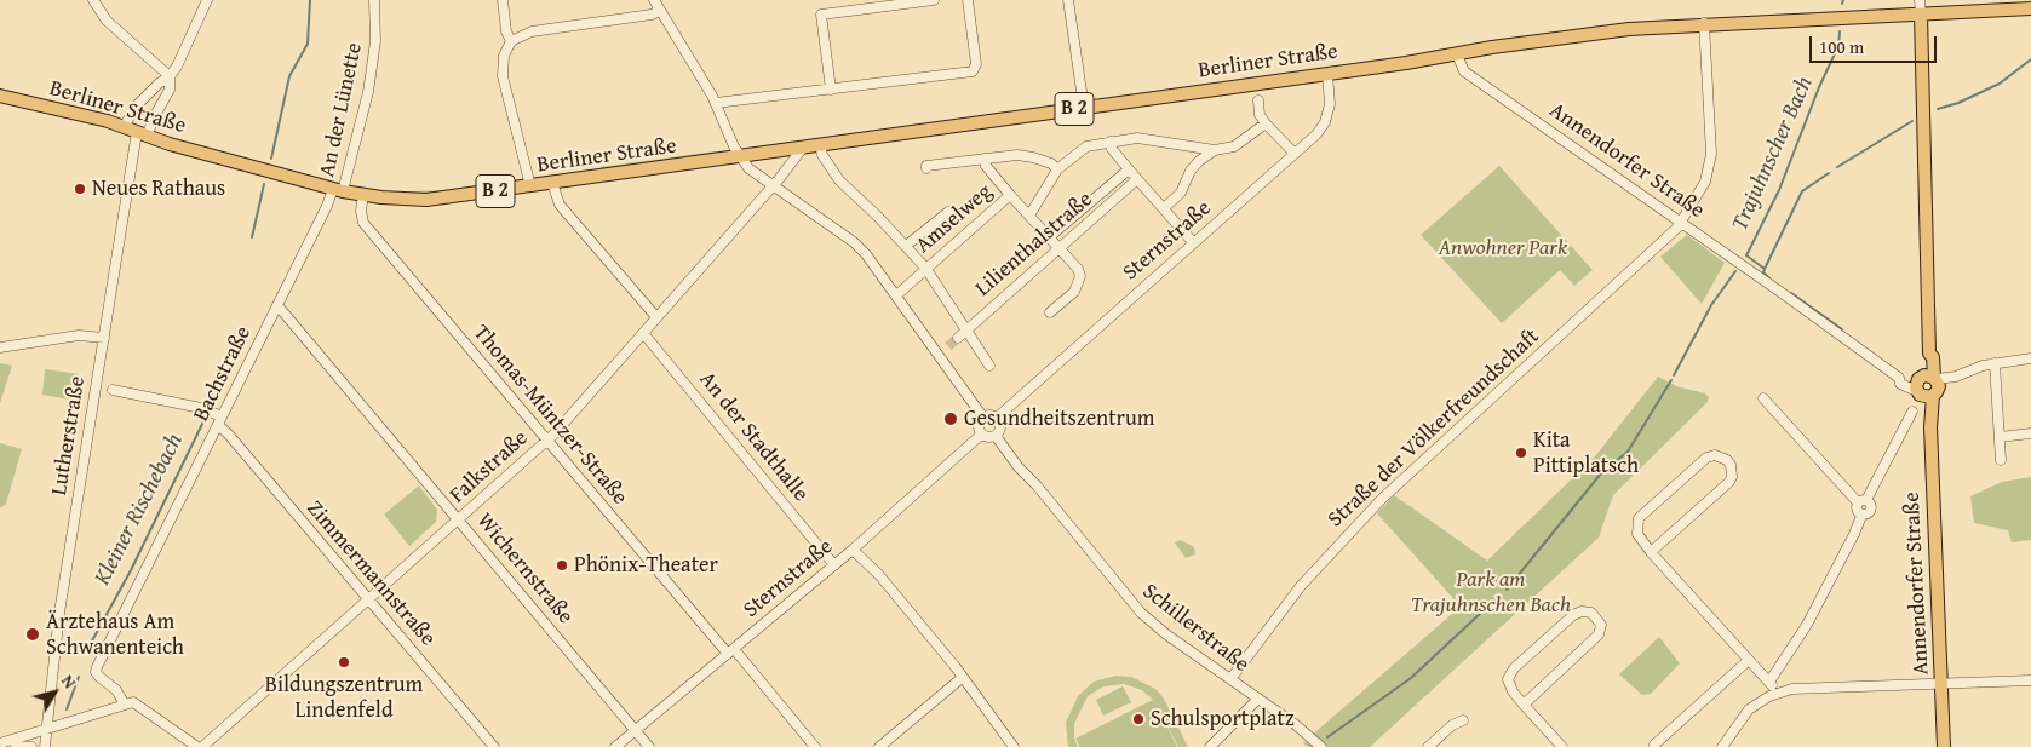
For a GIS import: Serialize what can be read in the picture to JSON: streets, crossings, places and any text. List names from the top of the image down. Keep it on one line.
{"streets":{"main road":["Berliner Straße","B 2","Annendorfer Straße"],"street":["An der Lünette","Amselweg","Sternstraße","Lilienthalstraße","Bachstraße","Thomas-Müntzer-Straße","Straße der Völkerfreundschaft","Lutherstraße","An der Stadthalle","Falkstraße","Wichernstraße","Zimmermannstraße","Schillerstraße"]},"crossings":[["Berliner Straße","B 2"],["Berliner Straße","An der Lünette"],["Berliner Straße","Annendorfer Straße"],["Berliner Straße","Sternstraße"],["Berliner Straße","Bachstraße"],["Berliner Straße","Thomas-Müntzer-Straße"],["Berliner Straße","Lutherstraße"],["B 2","Annendorfer Straße"],["B 2","Straße der Völkerfreundschaft"],["An der Lünette","Bachstraße"],["Annendorfer Straße","Straße der Völkerfreundschaft"],["Amselweg","Lilienthalstraße"],["Sternstraße","Thomas-Müntzer-Straße"],["Sternstraße","An der Stadthalle"],["Sternstraße","Wichernstraße"],["Sternstraße","Schillerstraße"],["Bachstraße","Wichernstraße"],["Bachstraße","Zimmermannstraße"],["Thomas-Müntzer-Straße","Falkstraße"],["Straße der Völkerfreundschaft","Schillerstraße"],["An der Stadthalle","Falkstraße"],["Falkstraße","Wichernstraße"],["Falkstraße","Zimmermannstraße"]],"water":["Trajuhnscher Bach","Kleiner Rischebach"],"parks":["Anwohner Park","Park am Trajuhnschen Bach"],"places":["Neues Rathaus","Gesundheitszentrum","Kita Pittiplatsch","Phönix-Theater","Ärztehaus Am Schwanenteich","Bildungszentrum Lindenfeld","Schulsportplatz"],"scale_bar":"100 m","north":"top right"}
